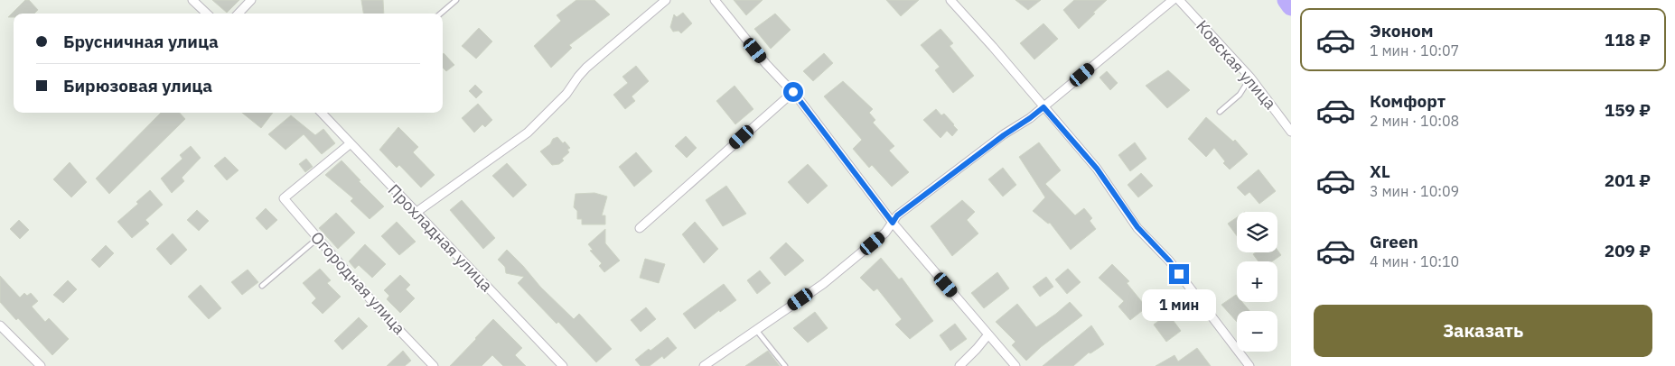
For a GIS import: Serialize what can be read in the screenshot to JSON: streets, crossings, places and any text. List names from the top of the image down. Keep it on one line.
{"streets":{"street":["Ковская улица","Прохладная улица","Огородная улица"]},"crossings":[["Прохладная улица","Огородная улица"]],"page":{"list":[{"name":"Эконом","note":"1 мин · 10:07","value":"118 ₽"},{"name":"Комфорт","note":"2 мин · 10:08","value":"159 ₽"},{"name":"XL","note":"3 мин · 10:09","value":"201 ₽"},{"name":"Green","note":"4 мин · 10:10","value":"209 ₽"}],"banner":["Брусничная улица","Бирюзовая улица"],"map_buttons":["+","−"],"bubble":"1 мин","buttons":"Заказать"}}
